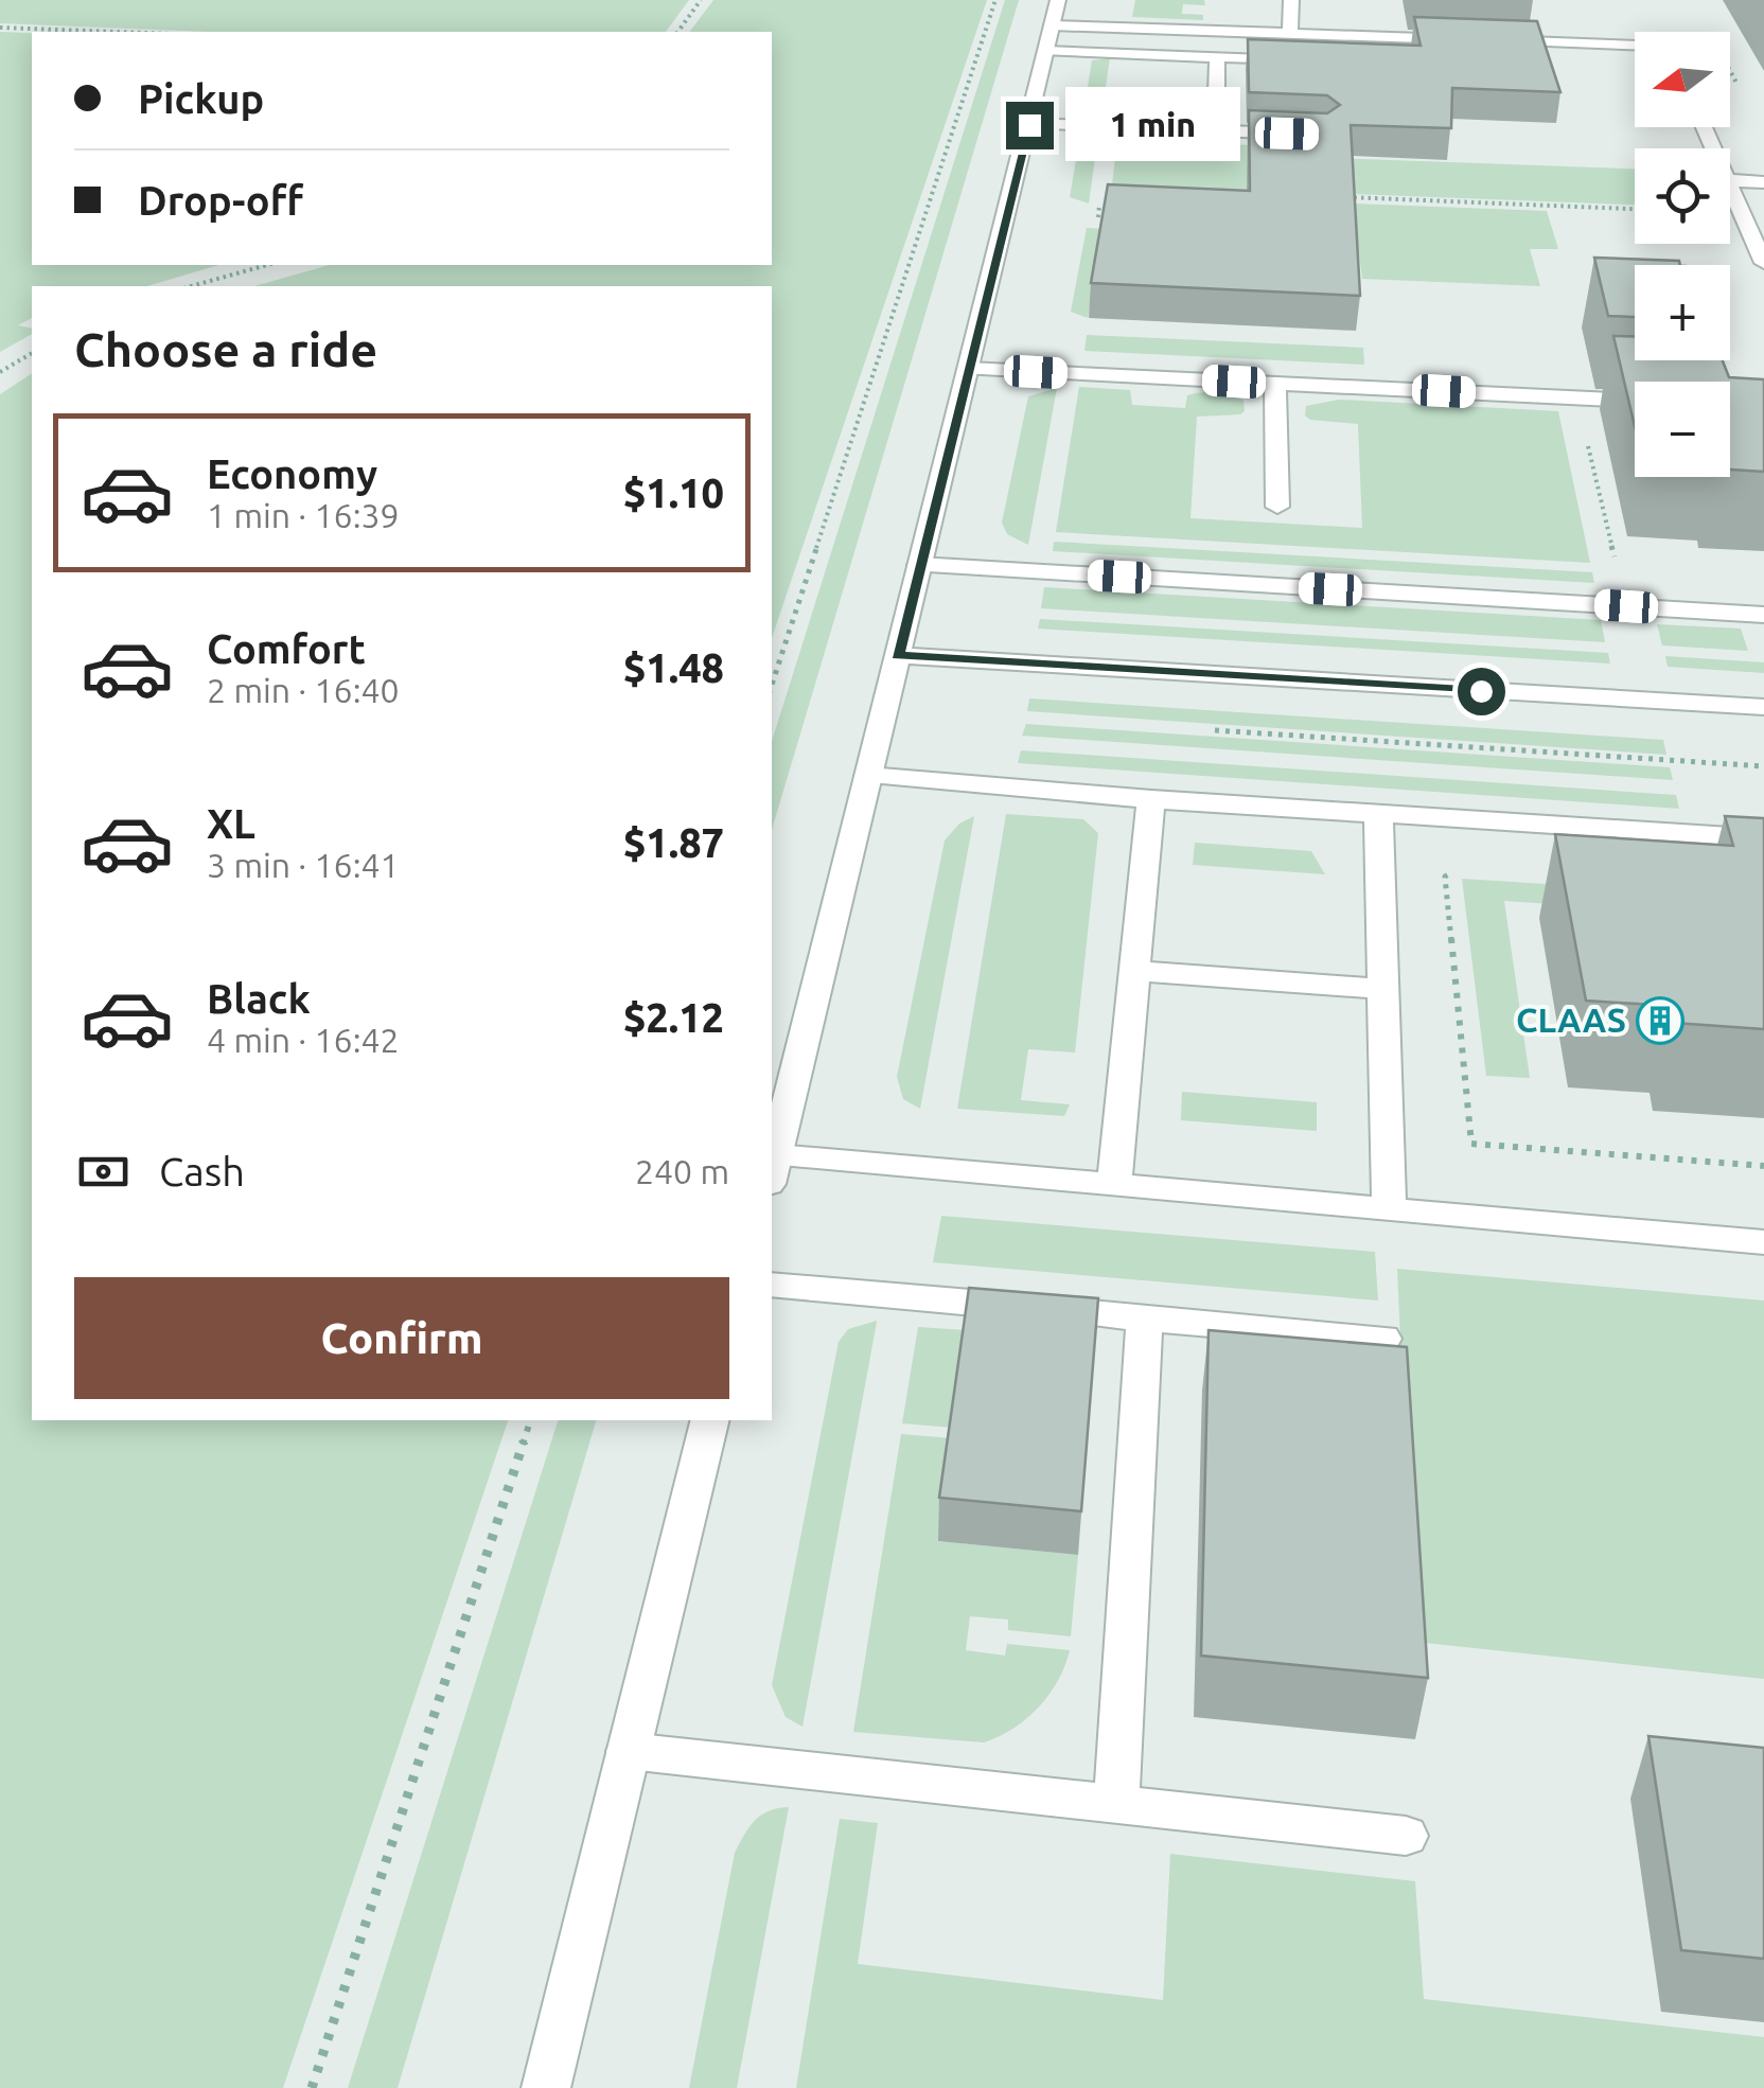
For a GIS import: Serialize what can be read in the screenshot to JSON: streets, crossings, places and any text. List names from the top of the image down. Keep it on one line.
{"places":{"building":["CLAAS"]},"north":"left","page":{"map_buttons":["+","−"],"banner":["Pickup","Drop-off"],"bubble":"1 min","heading":"Choose a ride","list":[{"name":"Economy","note":"1 min · 16:39","value":"$1.10"},{"name":"Comfort","note":"2 min · 16:40","value":"$1.48"},{"name":"XL","note":"3 min · 16:41","value":"$1.87"},{"name":"Black","note":"4 min · 16:42","value":"$2.12"}],"pay":["Cash","240 m"],"buttons":"Confirm"}}
